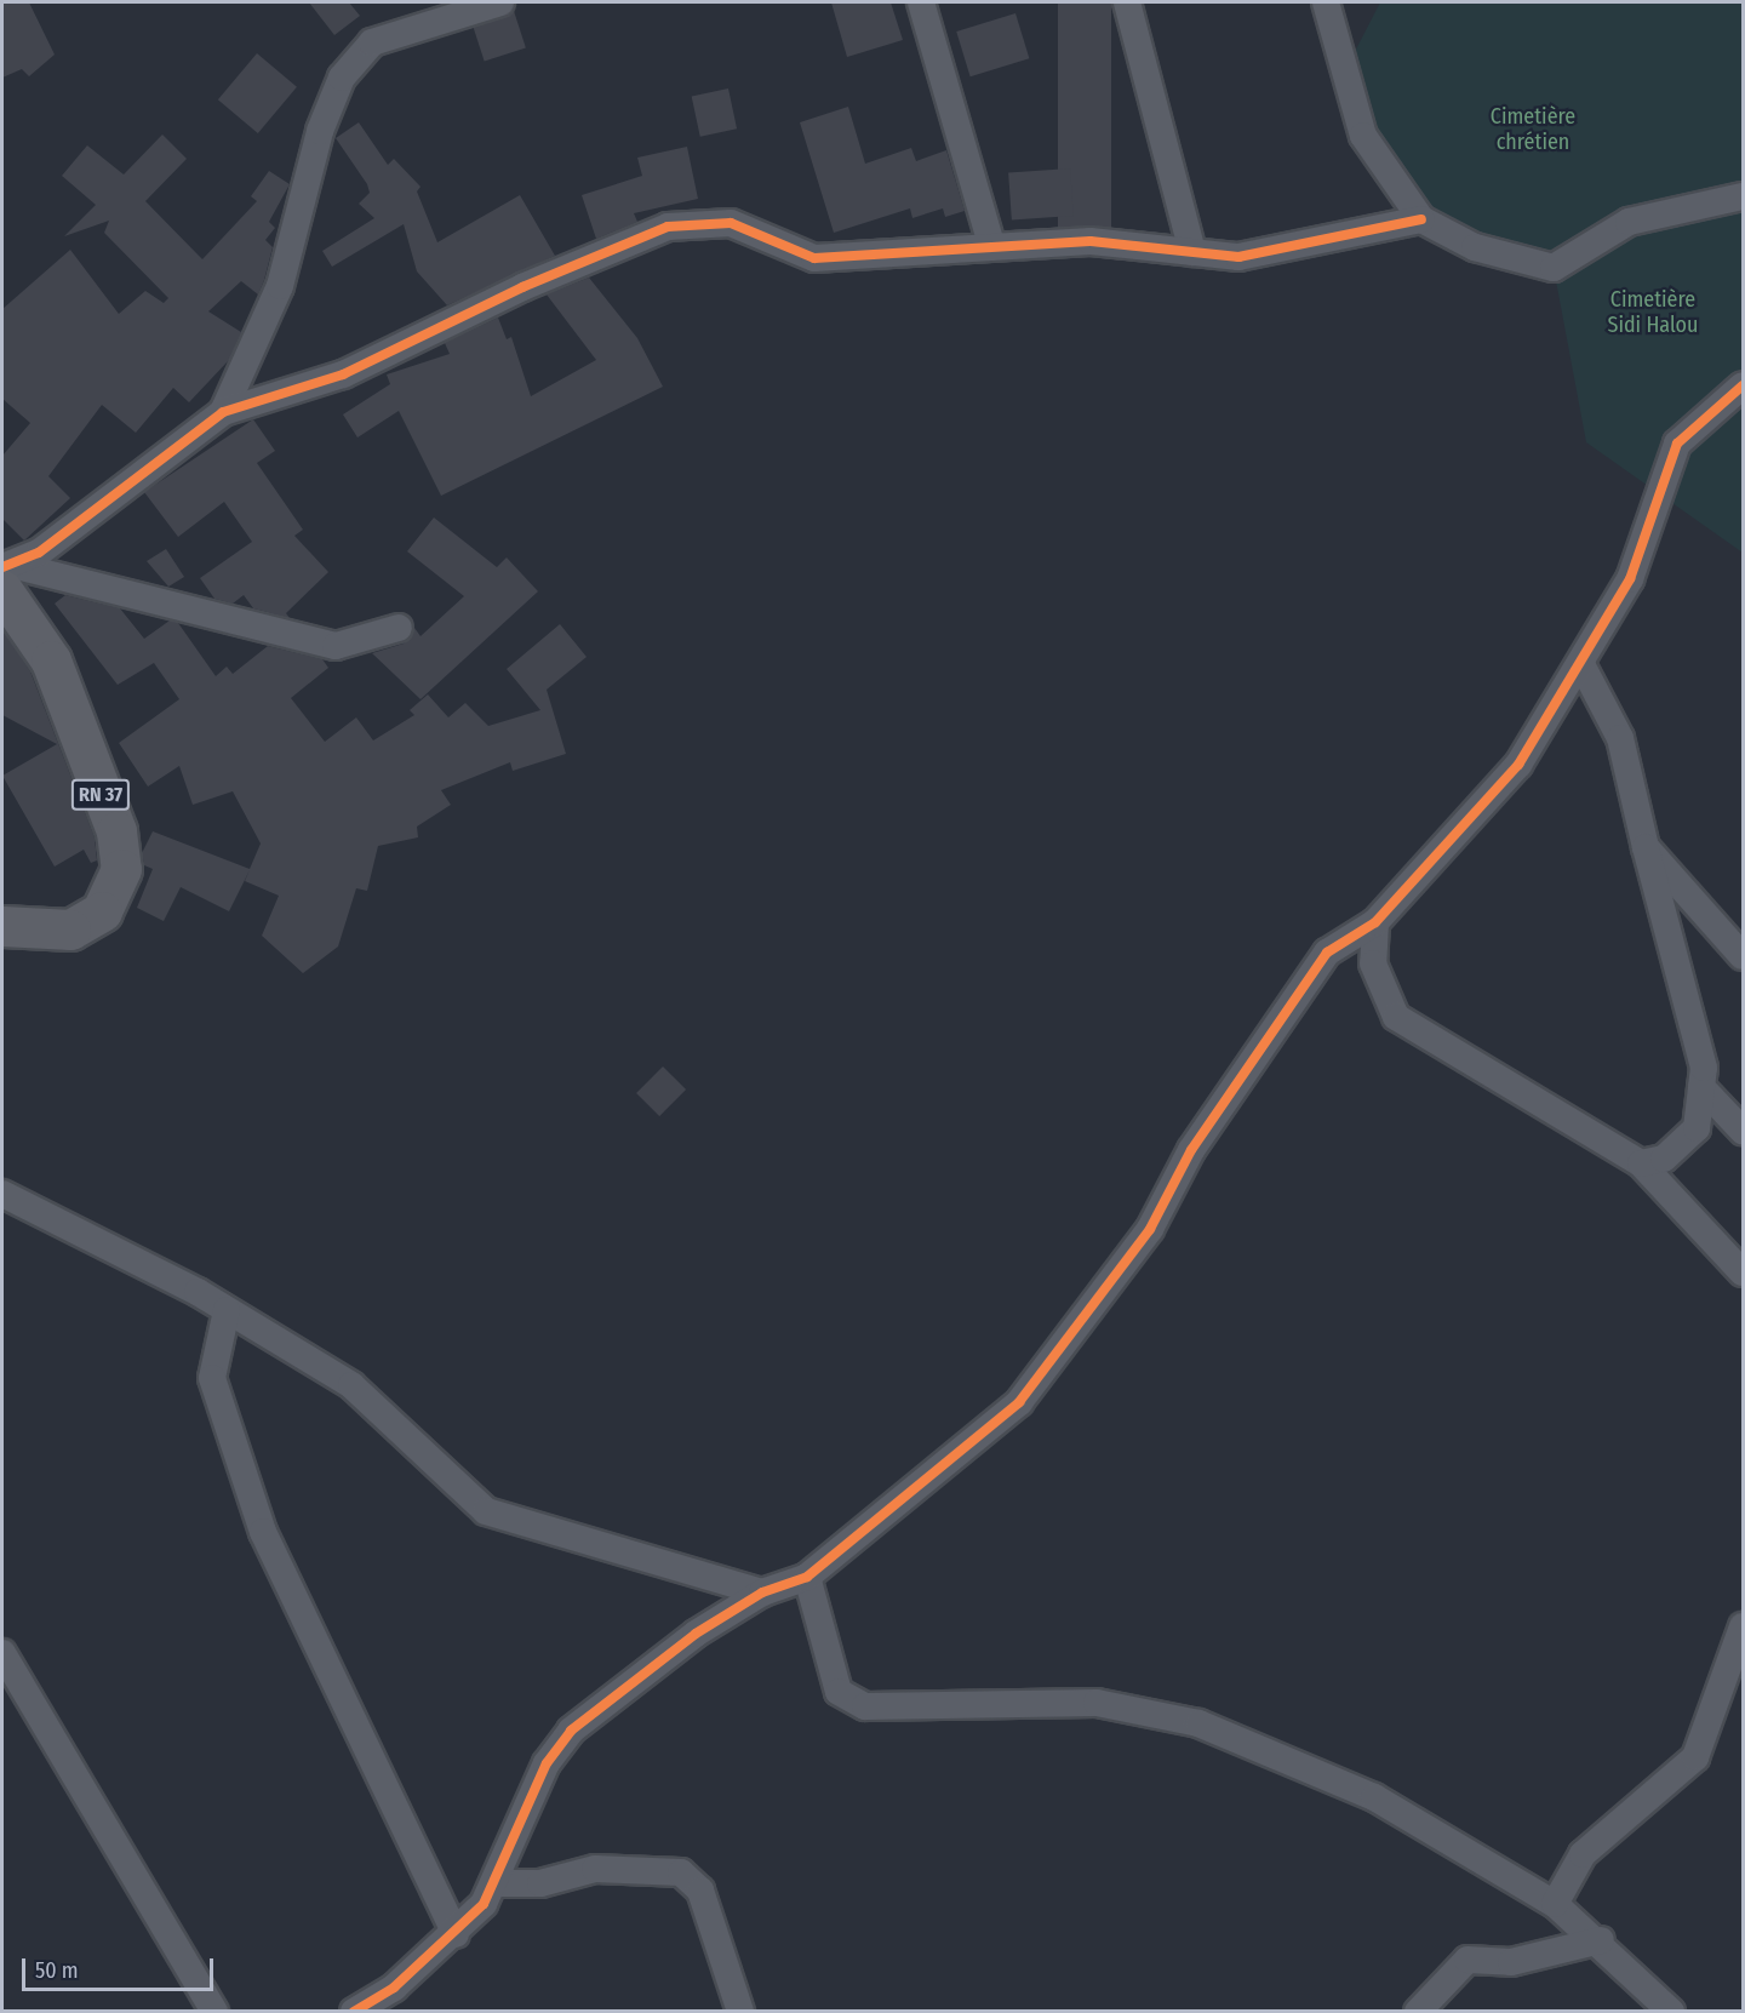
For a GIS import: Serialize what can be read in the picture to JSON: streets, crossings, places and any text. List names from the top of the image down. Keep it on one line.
{"streets":{"main road":["RN 37"]},"parks":["Cimetière chrétien","Cimetière Sidi Halou"],"scale_bar":"50 m"}
